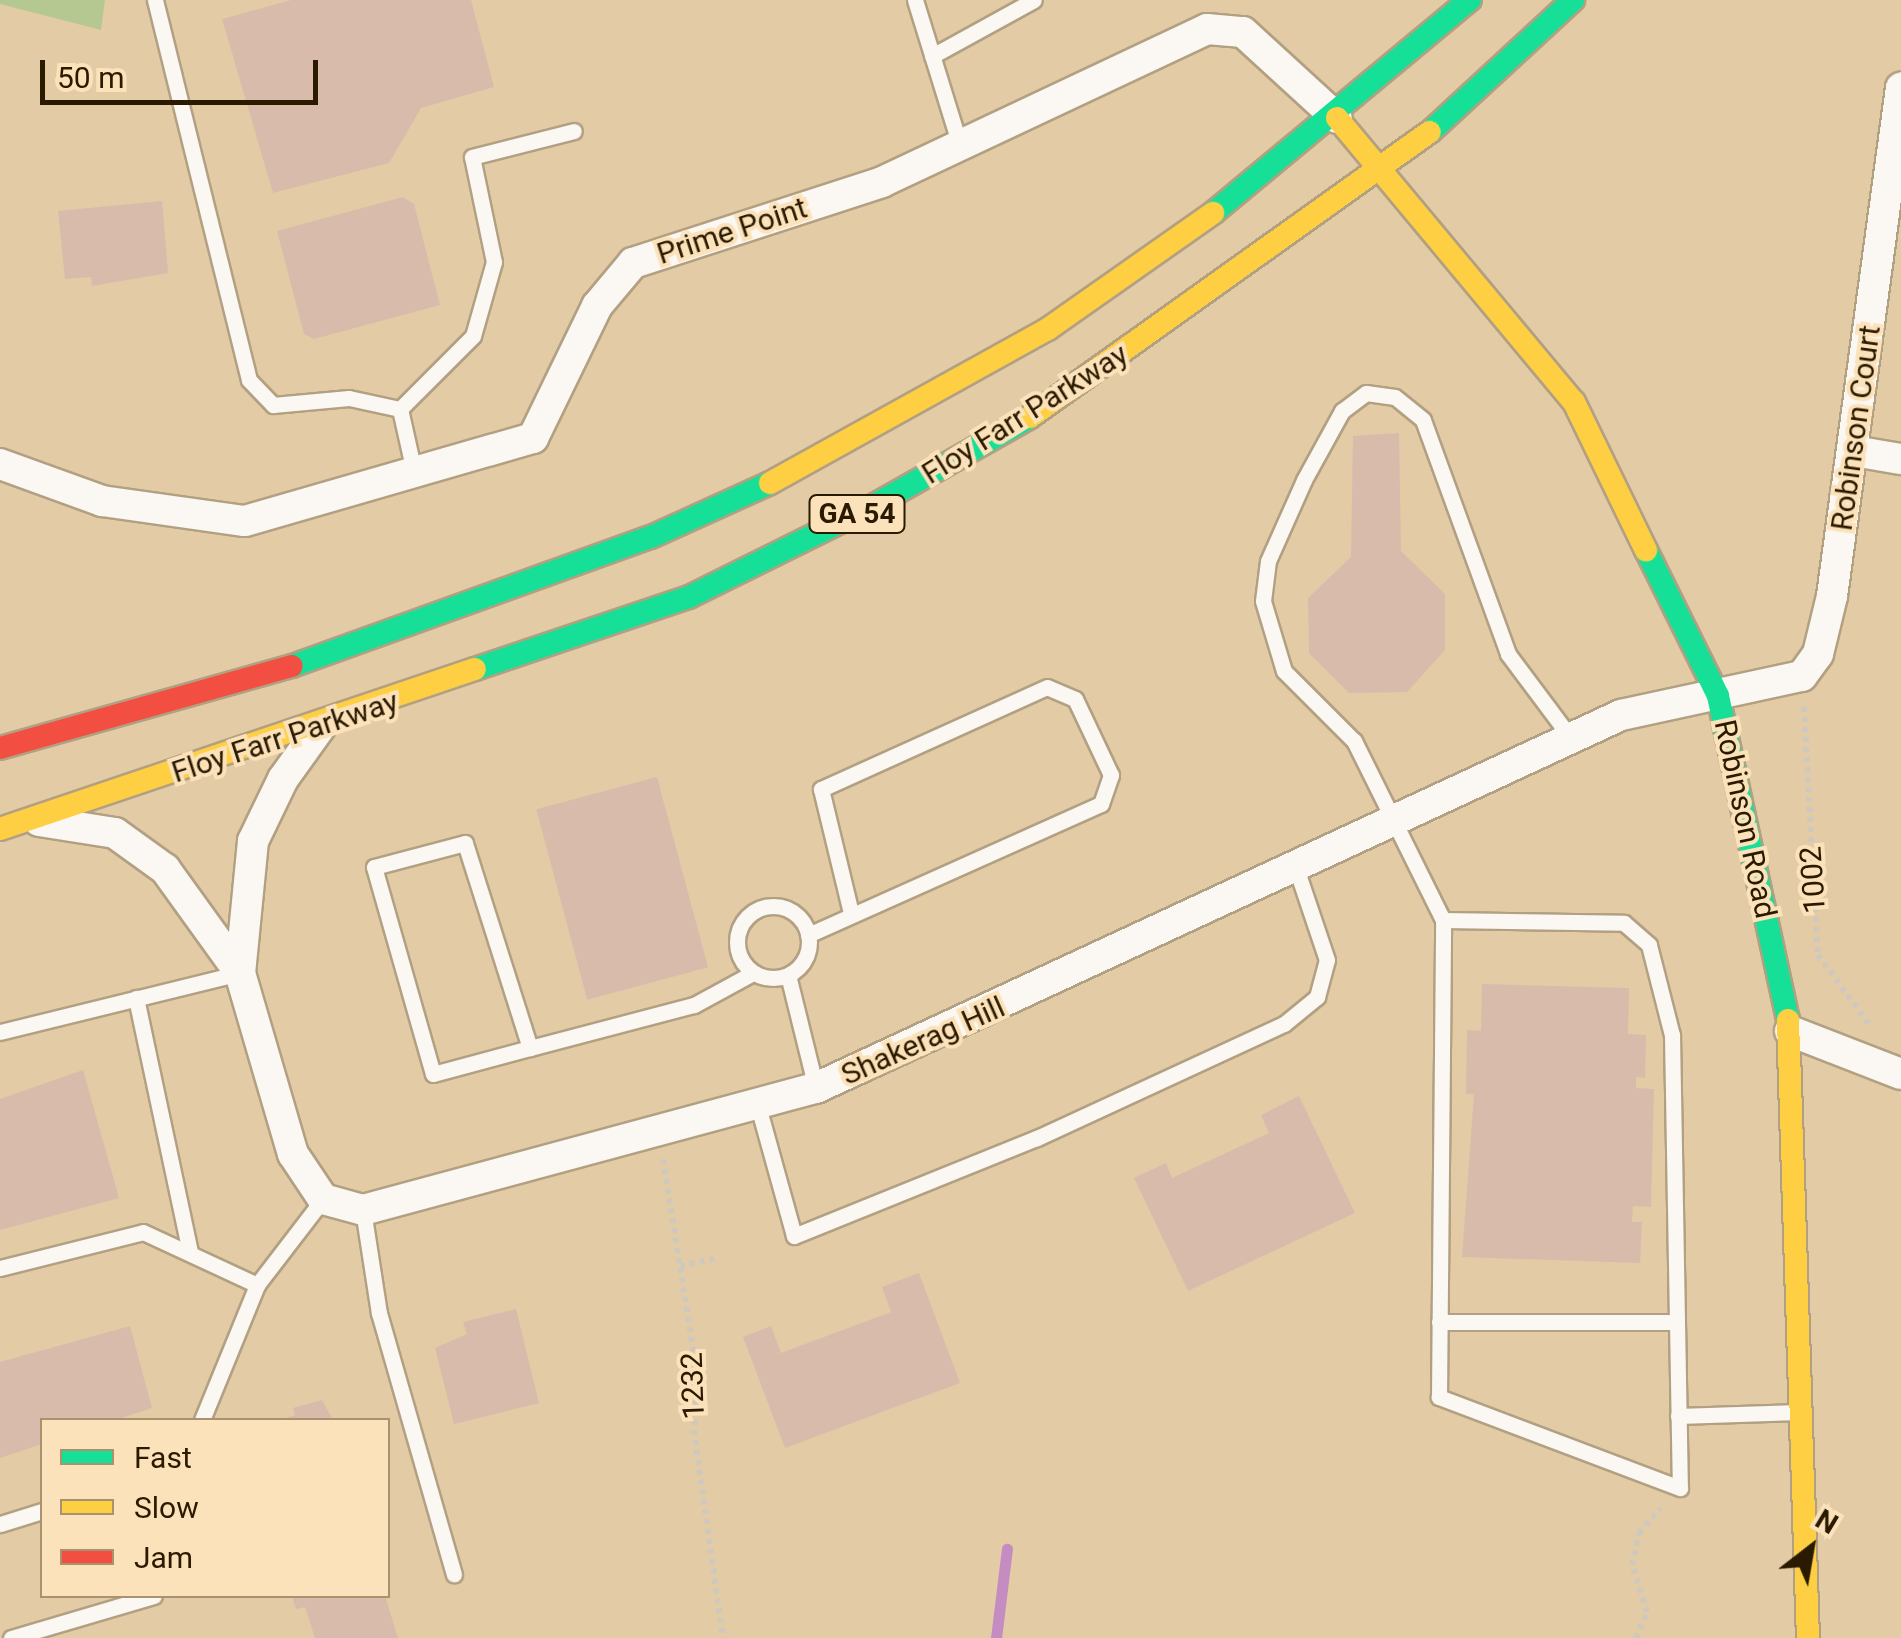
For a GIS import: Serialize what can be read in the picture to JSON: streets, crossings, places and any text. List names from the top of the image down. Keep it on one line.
{"streets":{"main road":["Floy Farr Parkway","GA 54","Robinson Road"],"street":["Prime Point","Robinson Court","Shakerag Hill"],"path":["1002","1232"]},"crossings":[["Prime Point","Floy Farr Parkway"],["Prime Point","Robinson Road"],["Floy Farr Parkway","Robinson Road"],["Robinson Court","1002"],["Robinson Road","Shakerag Hill"],["Shakerag Hill","1232"]],"legend":["Fast","Slow","Jam"],"scale_bar":"50 m","north":"top right"}
